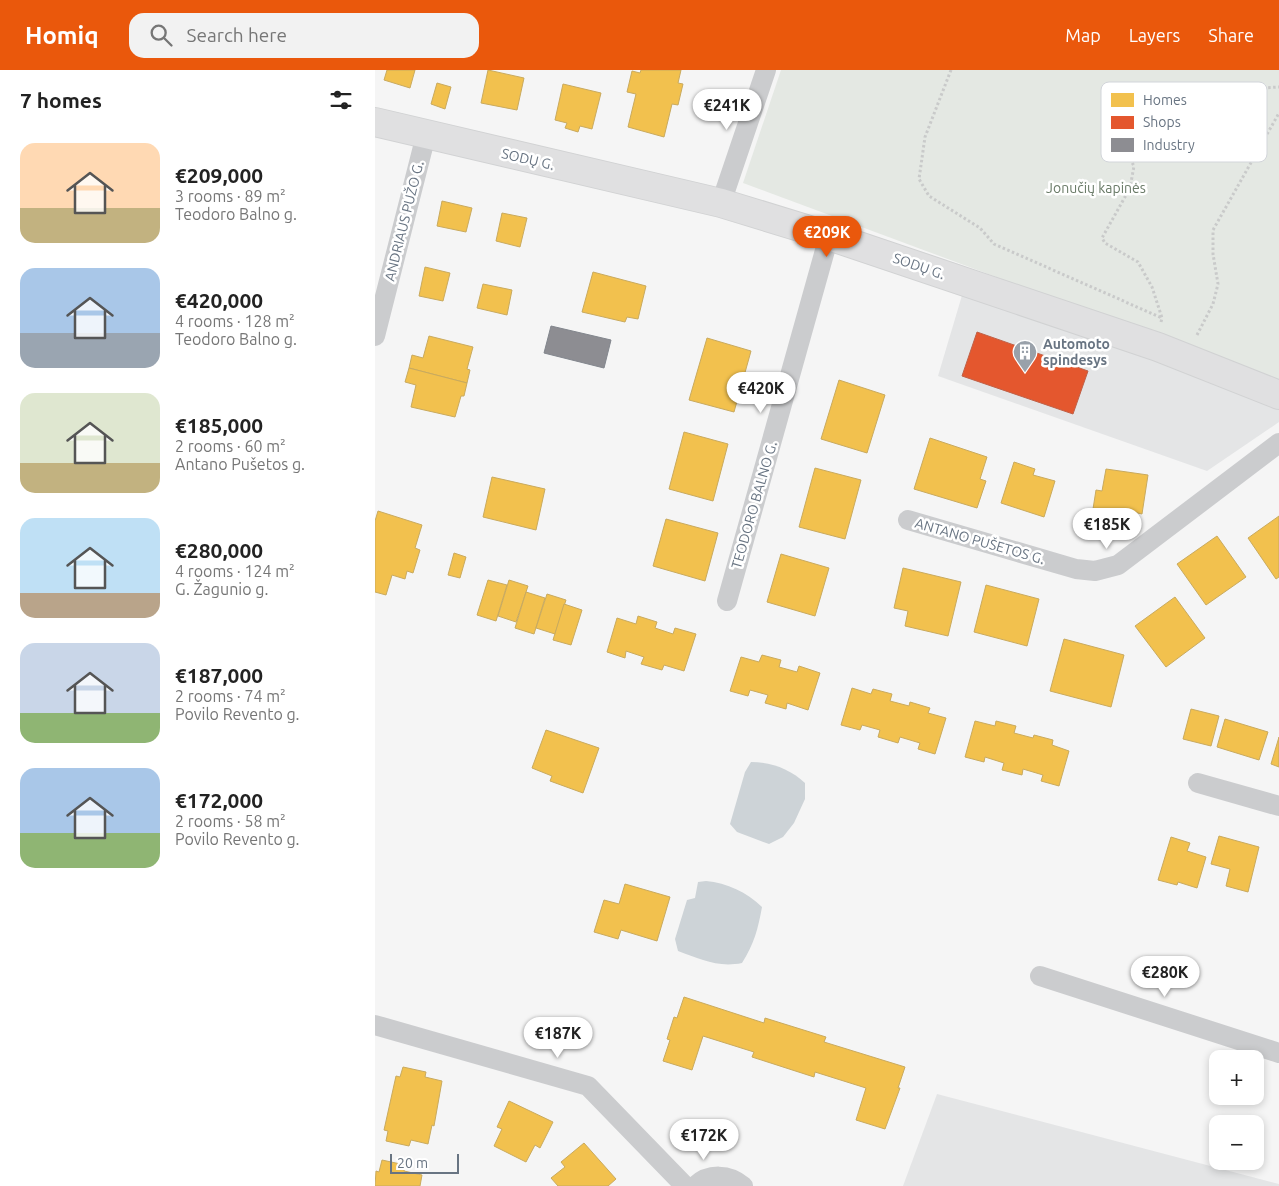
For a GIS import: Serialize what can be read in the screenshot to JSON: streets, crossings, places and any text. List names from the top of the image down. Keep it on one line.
{"streets":{"main road":["SODŲ G."],"street":["ANDRIAUS PUŽO G.","TEODORO BALNO G.","ANTANO PUŠETOS G."]},"crossings":[["SODŲ G.","ANDRIAUS PUŽO G."],["SODŲ G.","TEODORO BALNO G."]],"parks":["Jonučių kapinės"],"places":{"building":["Automoto spindesys"]},"legend":["Homes","Shops","Industry"],"scale_bar":"20 m","page":{"header":"Homiq","search":"Search here","nav":["Map","Layers","Share"],"heading":"7 homes","price":["€241K","€209K","€420K","€185K","€280K","€187K","€172K"],"list":[{"name":"€209,000","note":"3 rooms · 89 m² · Teodoro Balno g."},{"name":"€420,000","note":"4 rooms · 128 m² · Teodoro Balno g."},{"name":"€185,000","note":"2 rooms · 60 m² · Antano Pušetos g."},{"name":"€280,000","note":"4 rooms · 124 m² · G. Žagunio g."},{"name":"€187,000","note":"2 rooms · 74 m² · Povilo Revento g."},{"name":"€172,000","note":"2 rooms · 58 m² · Povilo Revento g."}],"map_buttons":["+","−"],"scale":"20 m"}}
